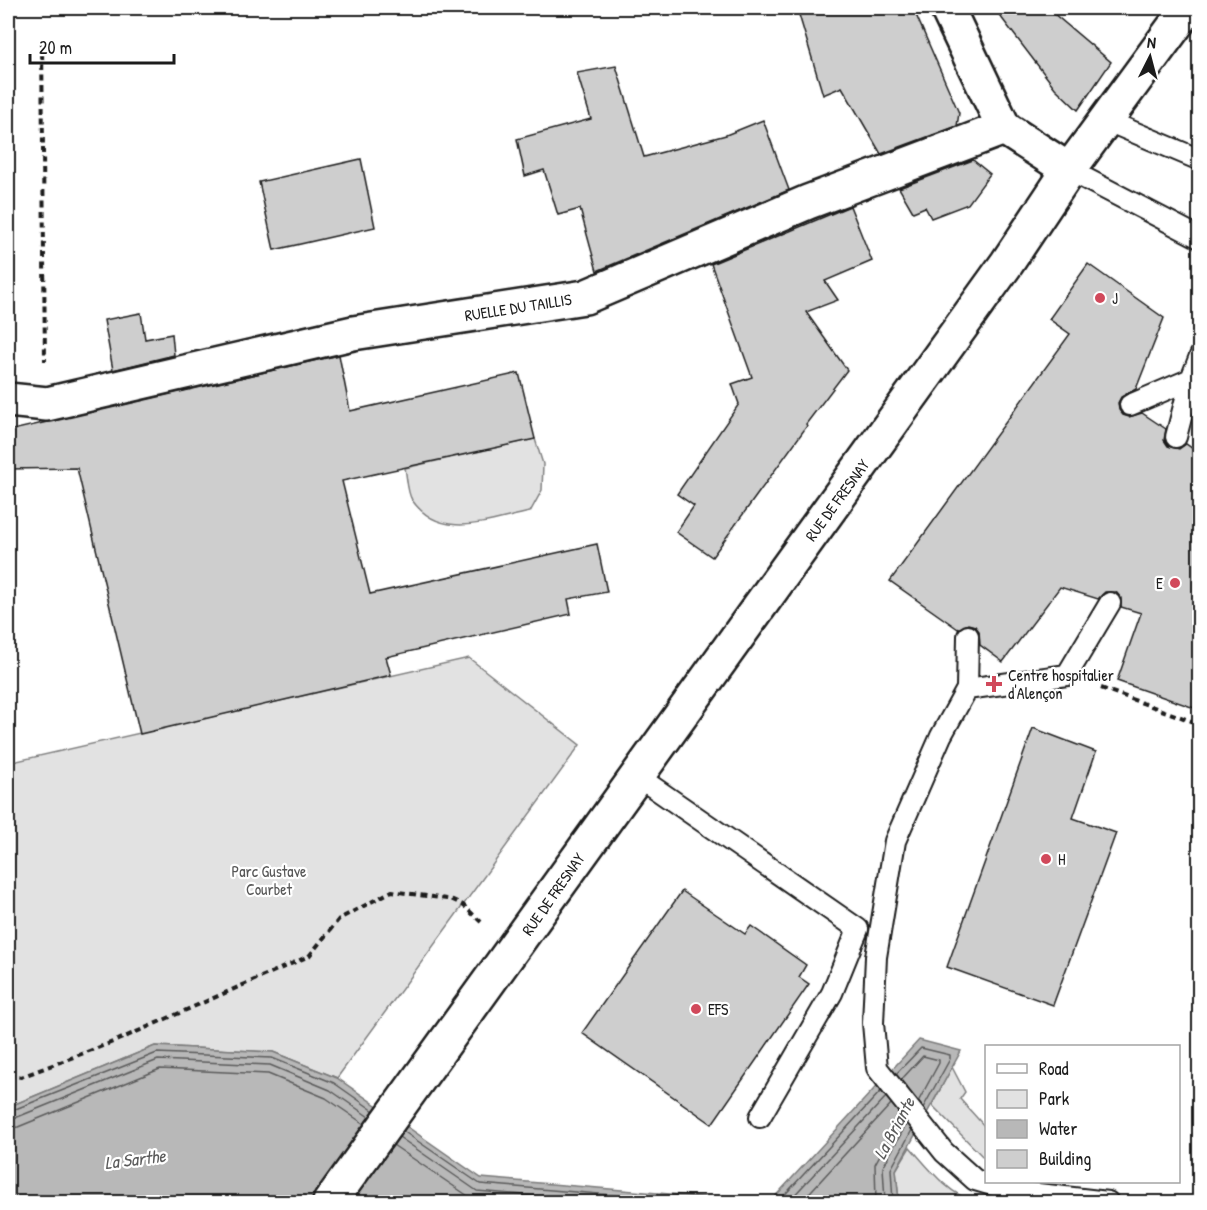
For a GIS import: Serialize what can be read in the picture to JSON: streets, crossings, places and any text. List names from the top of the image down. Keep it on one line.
{"streets":{"street":["RUELLE DU TAILLIS","RUE DE FRESNAY"]},"water":["La Briante","La Sarthe"],"parks":["Parc Gustave Courbet"],"places":{"other":["J","E","H","EFS"],"health":["Centre hospitalier d'Alençon"]},"legend":["Road","Park","Water","Building"],"scale_bar":"20 m","north":"top"}
